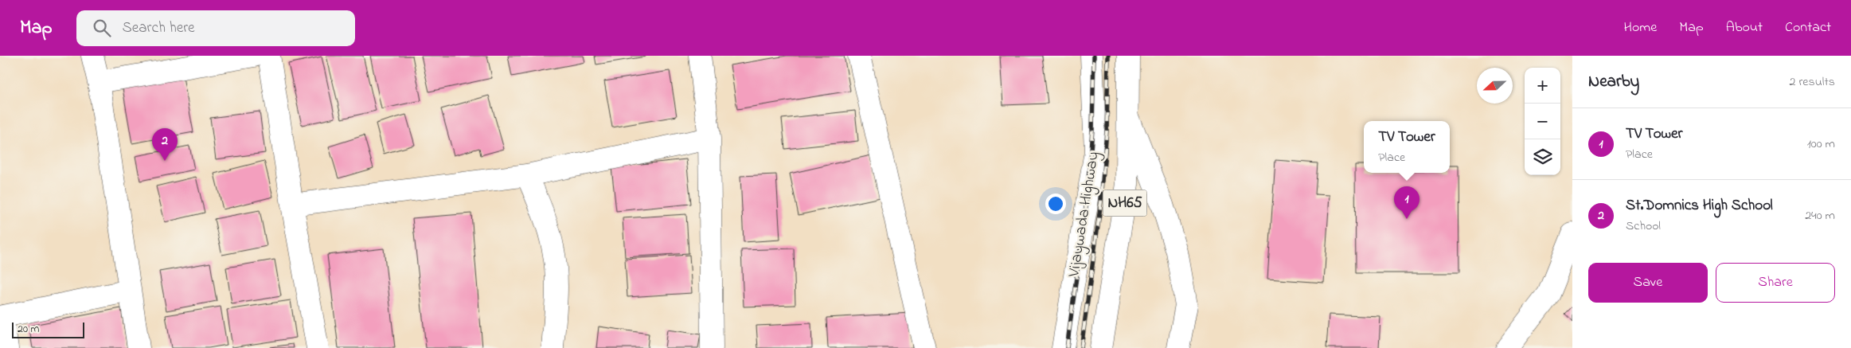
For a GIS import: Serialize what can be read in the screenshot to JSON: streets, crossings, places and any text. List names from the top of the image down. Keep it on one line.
{"streets":{"main road":["NH65","Vijaywada Highway"]},"scale_bar":"20 m","north":"left","page":{"header":"Map","search":"Search here","nav":["Home","Map","About","Contact"],"heading":["Nearby","2 results"],"map_buttons":["+","−"],"list":[{"mark":"1","name":"TV Tower","note":"Place","value":"100 m"},{"mark":"2","name":"St.Domnics High School","note":"School","value":"240 m"}],"popup":["TV Tower","Place"],"pins":["2","1"],"buttons":["Save","Share"],"scale":"20 m"}}
